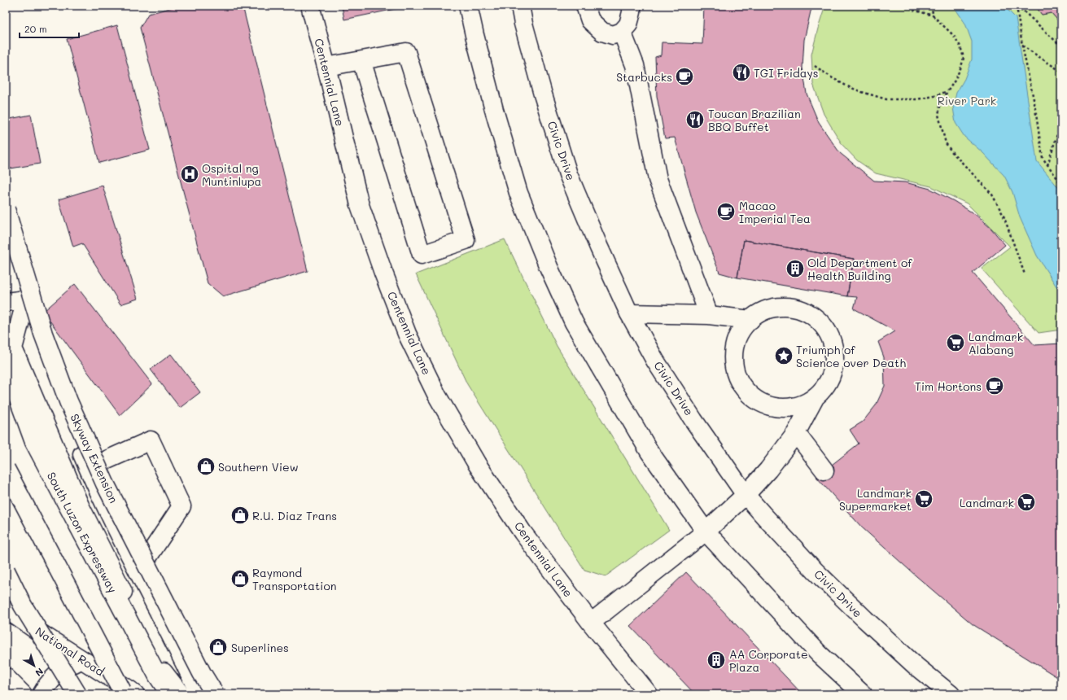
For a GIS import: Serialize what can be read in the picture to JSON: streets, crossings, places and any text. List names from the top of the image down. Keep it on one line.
{"streets":{"main road":["Centennial Lane","Civic Drive","Skyway Extension","South Luzon Expressway","National Road"]},"parks":["River Park"],"places":{"restaurant":["TGI Fridays","Toucan Brazilian BBQ Buffet"],"cafe":["Starbucks","Macao Imperial Tea","Tim Hortons"],"hospital":["Ospital ng Muntinlupa"],"building":["Old Department of Health Building","AA Corporate Plaza"],"supermarket":["Landmark Alabang","Landmark Supermarket","Landmark"],"place":["Triumph of Science over Death"],"shop":["Southern View","R.U. Diaz Trans","Raymond Transportation","Superlines"]},"scale_bar":"20 m","north":"bottom right"}
